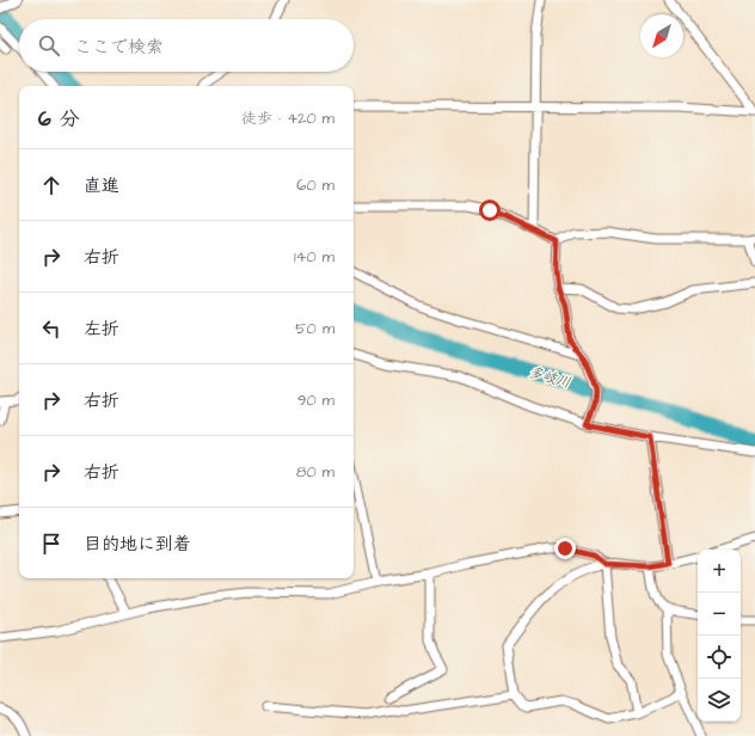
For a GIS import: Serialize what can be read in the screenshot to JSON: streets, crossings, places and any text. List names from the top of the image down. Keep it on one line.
{"water":["多岐川"],"north":"bottom left","page":{"search":"ここで検索","heading":["6 分","徒歩 · 420 m"],"list":[["直進","60 m"],["右折","140 m"],["左折","50 m"],["右折","90 m"],["右折","80 m"],"目的地に到着"],"map_buttons":["+","−"]}}
